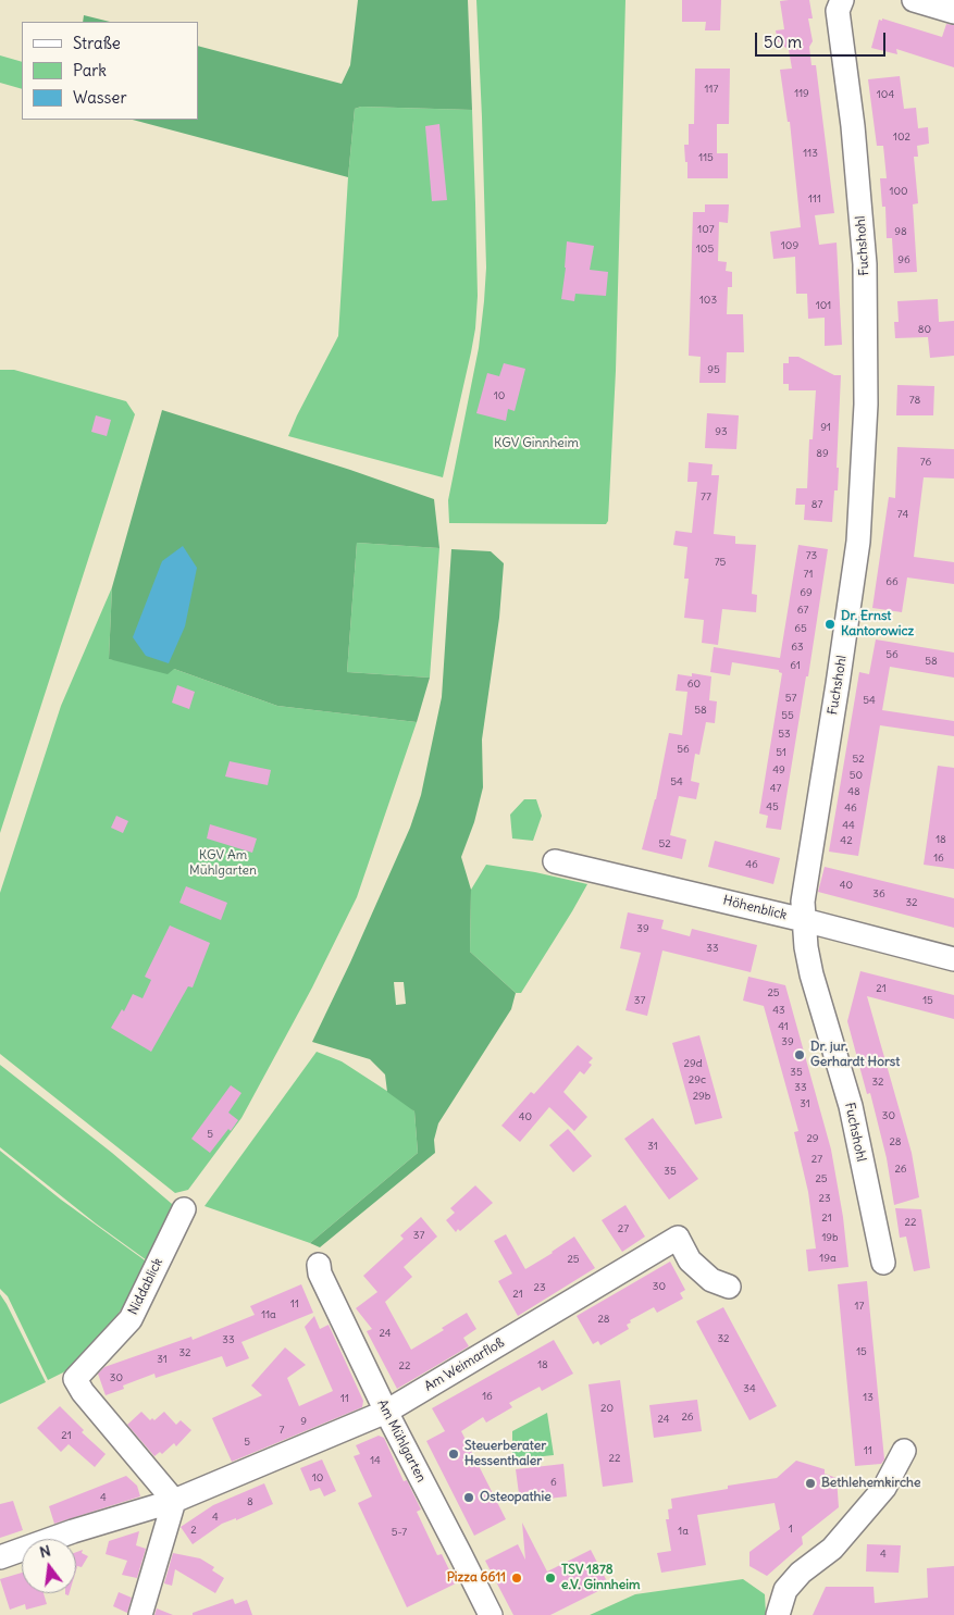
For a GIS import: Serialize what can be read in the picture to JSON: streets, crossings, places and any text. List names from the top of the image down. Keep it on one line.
{"streets":{"street":["Fuchshohl","Höhenblick","Niddablick","Am Weimarfloß","Am Mühlgarten"]},"crossings":[["Fuchshohl","Höhenblick"],["Niddablick","Am Weimarfloß"],["Am Weimarfloß","Am Mühlgarten"]],"parks":["KGV Ginnheim","KGV Am Mühlgarten"],"places":["Dr. Ernst Kantorowicz","Dr. jur. Gerhardt Horst","Steuerberater Hessenthaler","Bethlehemkirche","Osteopathie","Pizza 6611","TSV 1878 e.V. Ginnheim"],"house_numbers":["117","119","104","102","113","115","100","111","107","98","109","105","96","103","101","80","95","10","78","91","93","89","76","77","87","74","73","75","71","66","69","67","65","63","56","58","61","60","57","54","58","55","53","56","51","52","49","50","54","47","48","45","46","44","18","42","52","16","46","40","36","32","39","33","21","25","37","15","43","41","39","29d","35","29c","32","33","29b","31","30","40","5","29","28","31","27","26","35","25","23","21","22","27","37","19b","19a","25","30","23","21","11","17","11a","28","24","32","33","15","32","31","18","22","30","34","16","13","11","20","26","24","9","7","21","5","11","22","14","10","6","4","8","4","1","2","1a","5-7","4"],"legend":["Straße","Park","Wasser"],"scale_bar":"50 m","north":"top"}
